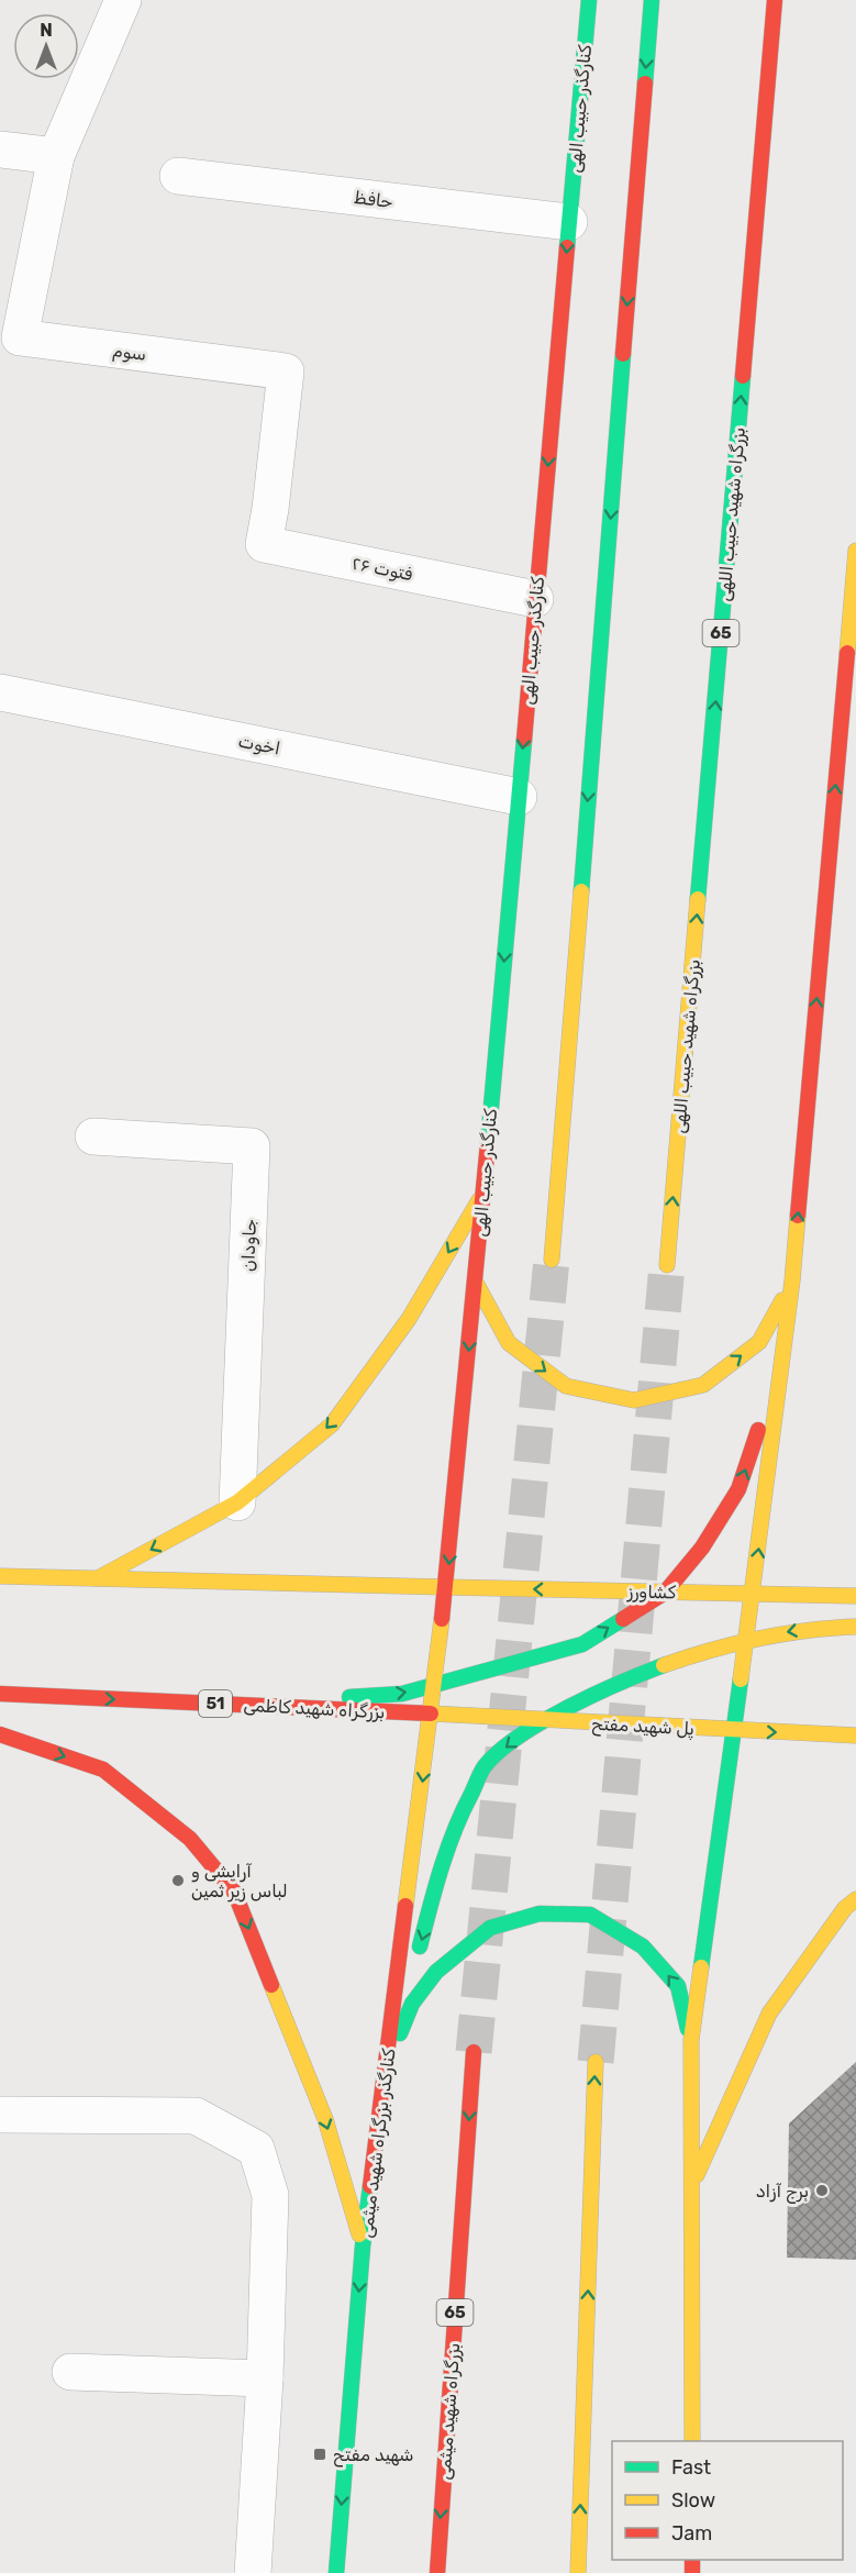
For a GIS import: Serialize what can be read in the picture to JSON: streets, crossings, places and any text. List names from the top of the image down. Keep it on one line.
{"streets":{"main road":["کنارگذر حبیب الهی","بزرگراه شهید حبیب اللهی","65","کشاورز","51","بزرگراه شهید کاظمی","پل شهید مفتح","کنارگذر بزرگراه شهید میثمی","بزرگراه شهید میثمی"],"street":["حافظ","سوم","فتوت ۲۶","اخوت","جاودان"]},"crossings":[["کنارگذر حبیب الهی","حافظ"],["کنارگذر حبیب الهی","فتوت ۲۶"],["کنارگذر حبیب الهی","اخوت"],["کنارگذر حبیب الهی","کشاورز"],["کنارگذر حبیب الهی","کنارگذر بزرگراه شهید میثمی"],["سوم","فتوت ۲۶"],["کشاورز","کنارگذر بزرگراه شهید میثمی"],["بزرگراه شهید کاظمی","پل شهید مفتح"],["بزرگراه شهید کاظمی","کنارگذر بزرگراه شهید میثمی"],["پل شهید مفتح","کنارگذر بزرگراه شهید میثمی"]],"places":{"other":["آرایشی و لباس زیر ثمین","برج آزاد"],"transit":["شهید مفتح"]},"legend":["Fast","Slow","Jam"],"north":"top"}
